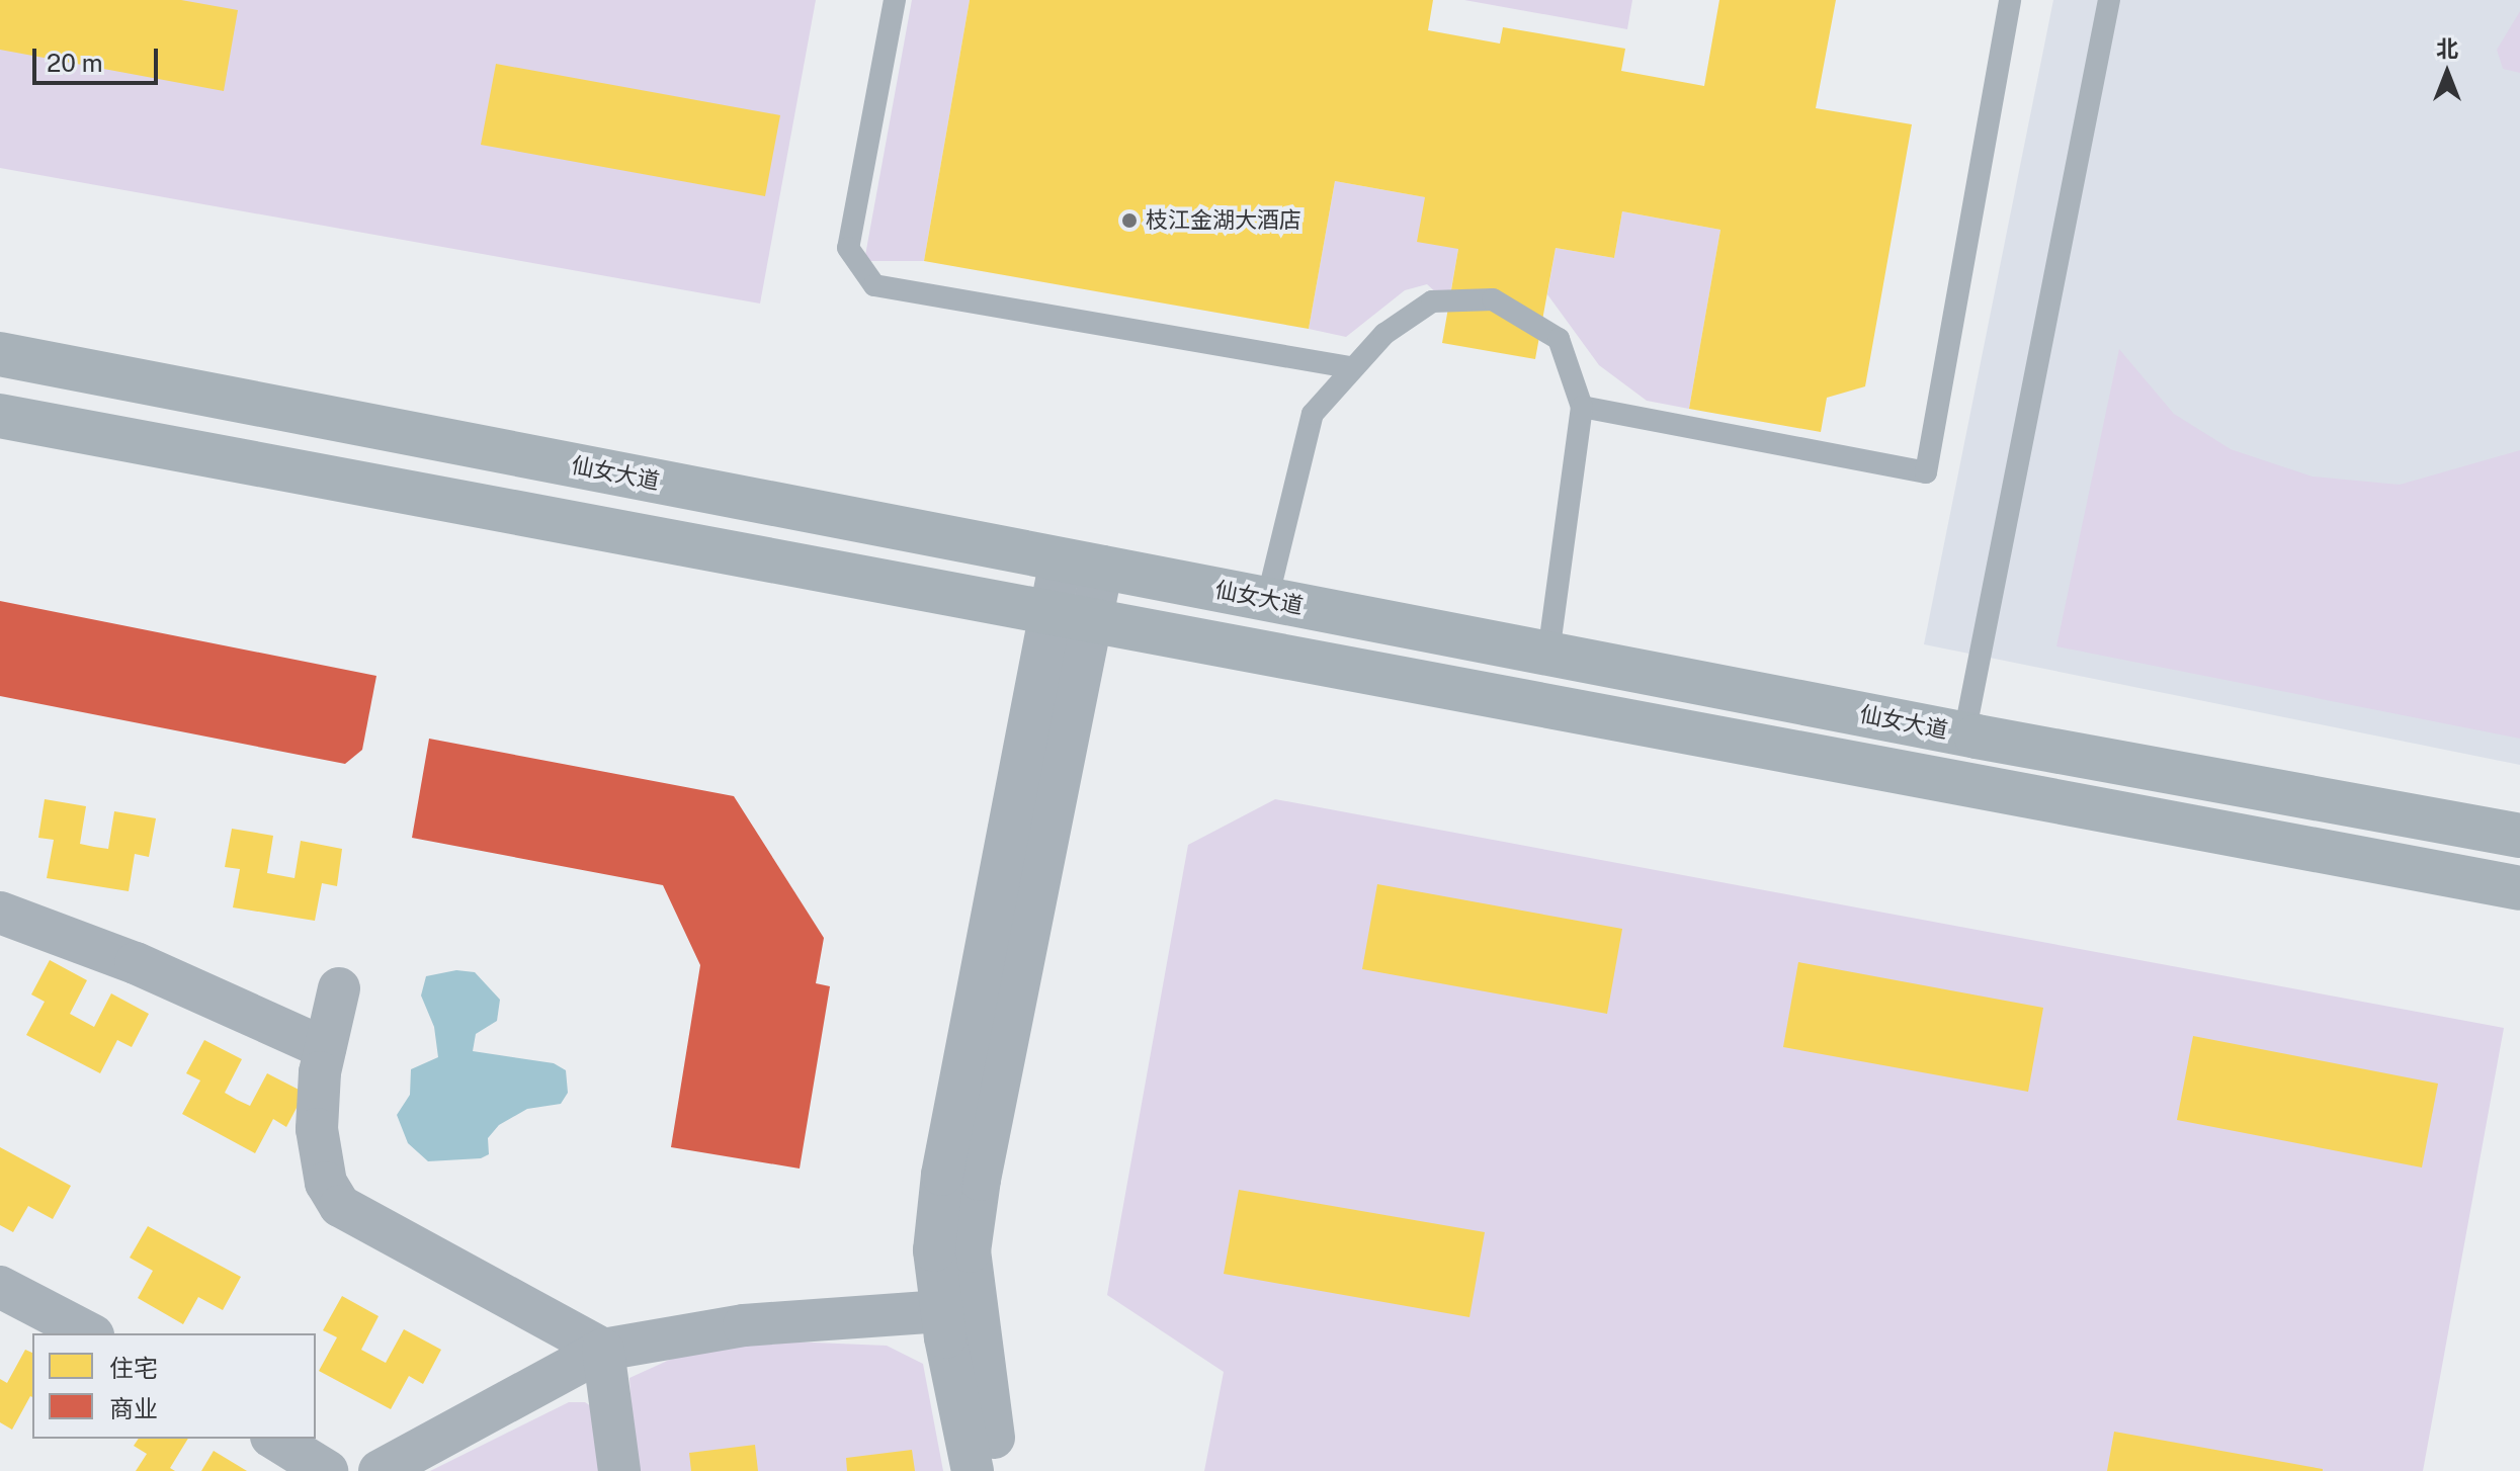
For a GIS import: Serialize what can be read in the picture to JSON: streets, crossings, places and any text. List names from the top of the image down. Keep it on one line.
{"streets":{"main road":["仙女大道"]},"places":["枝江金湖大酒店"],"legend":["住宅","商业"],"scale_bar":"20 m","north":"top"}
